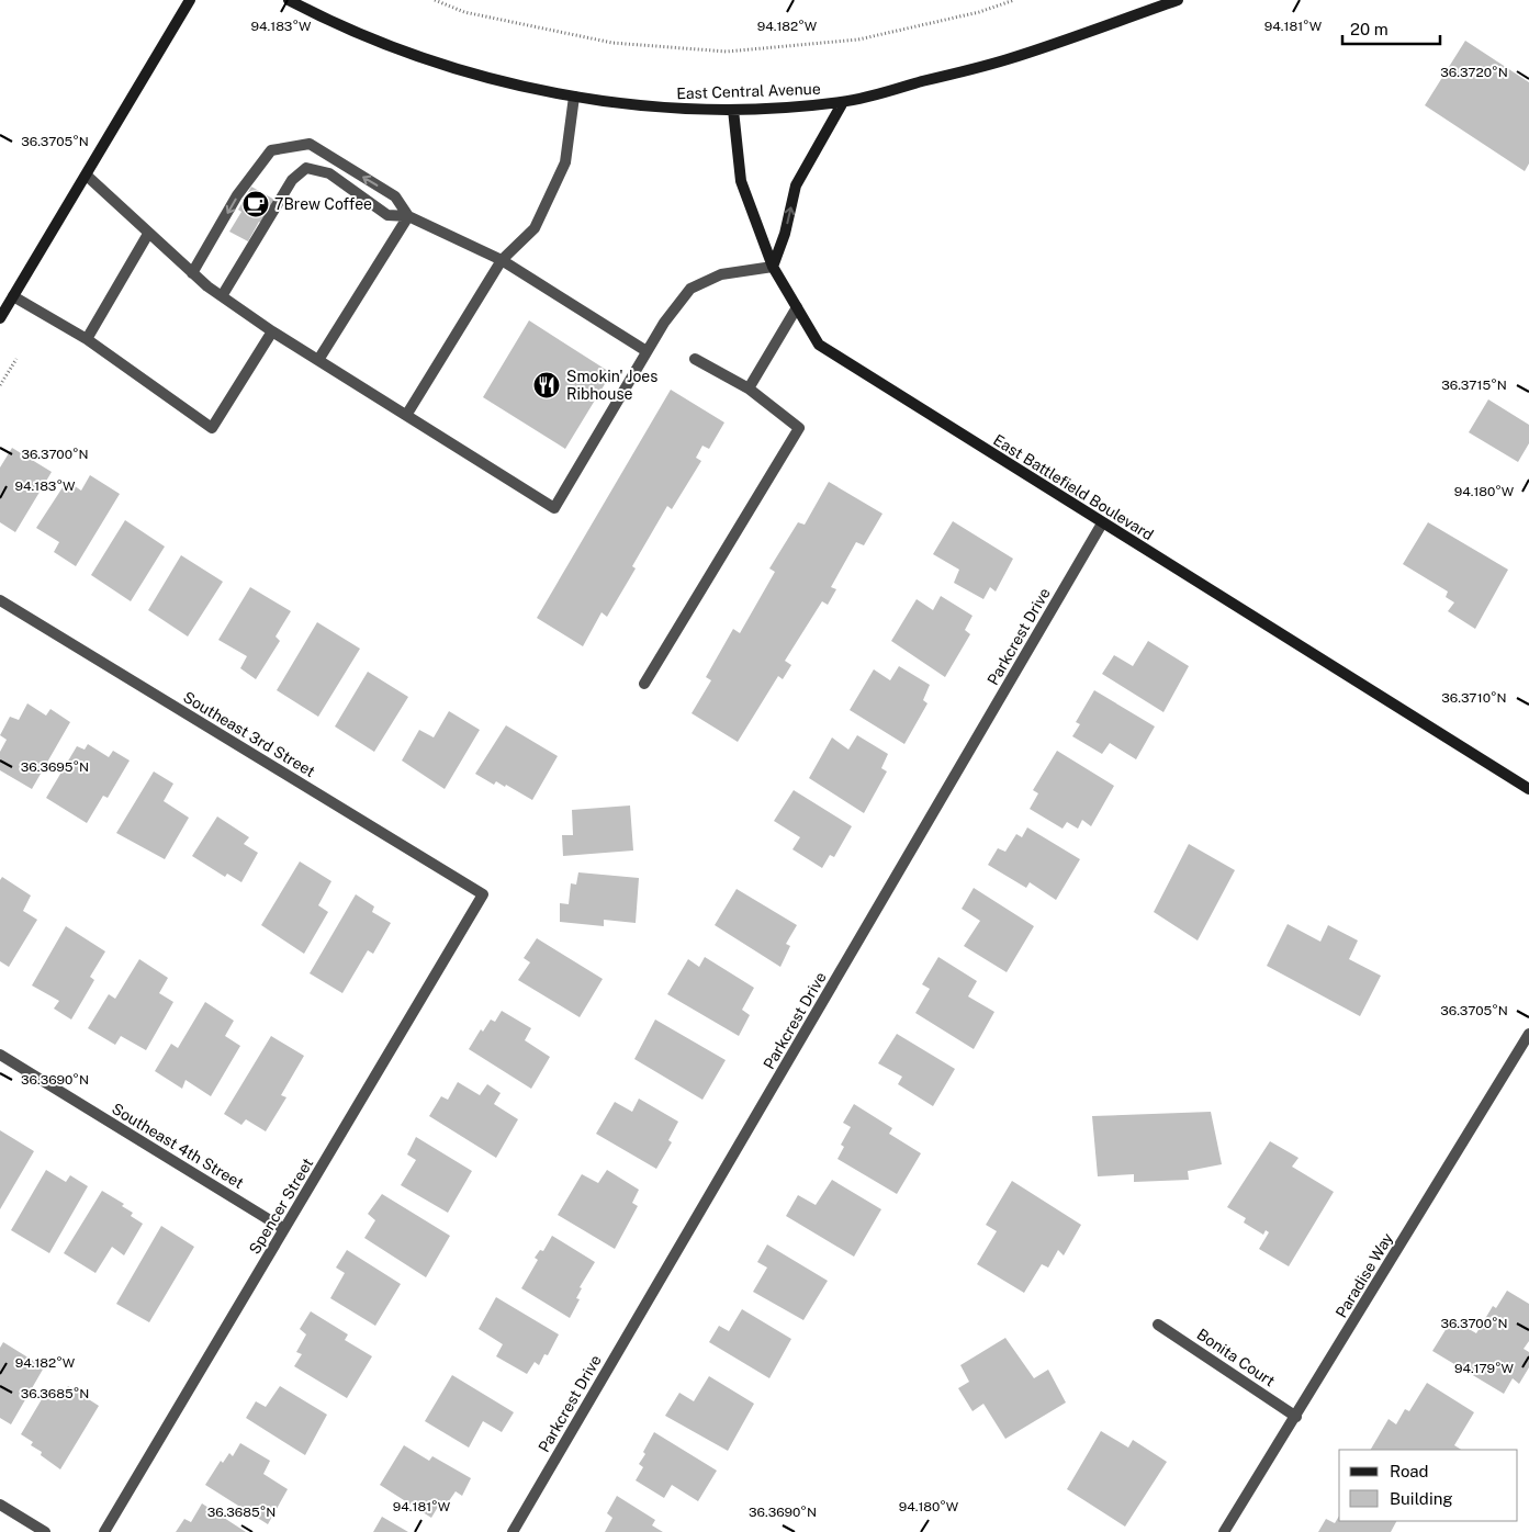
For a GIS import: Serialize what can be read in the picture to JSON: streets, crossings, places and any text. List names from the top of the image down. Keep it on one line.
{"streets":{"street":["East Central Avenue","East Battlefield Boulevard","Parkcrest Drive","Southeast 3rd Street","Southeast 4th Street","Spencer Street","Paradise Way","Bonita Court"]},"crossings":[["East Central Avenue","East Battlefield Boulevard"],["East Battlefield Boulevard","Parkcrest Drive"],["Southeast 3rd Street","Spencer Street"],["Southeast 4th Street","Spencer Street"],["Paradise Way","Bonita Court"]],"places":{"cafe":["7Brew Coffee"],"restaurant":["Smokin' Joes Ribhouse"]},"legend":["Road","Building"],"scale_bar":"20 m","coordinates":["94.183°W","94.182°W","94.181°W","36.3720°N","36.3705°N","36.3715°N","36.3700°N","94.180°W","36.3710°N","36.3695°N","36.3690°N","94.179°W","36.3685°N"]}
